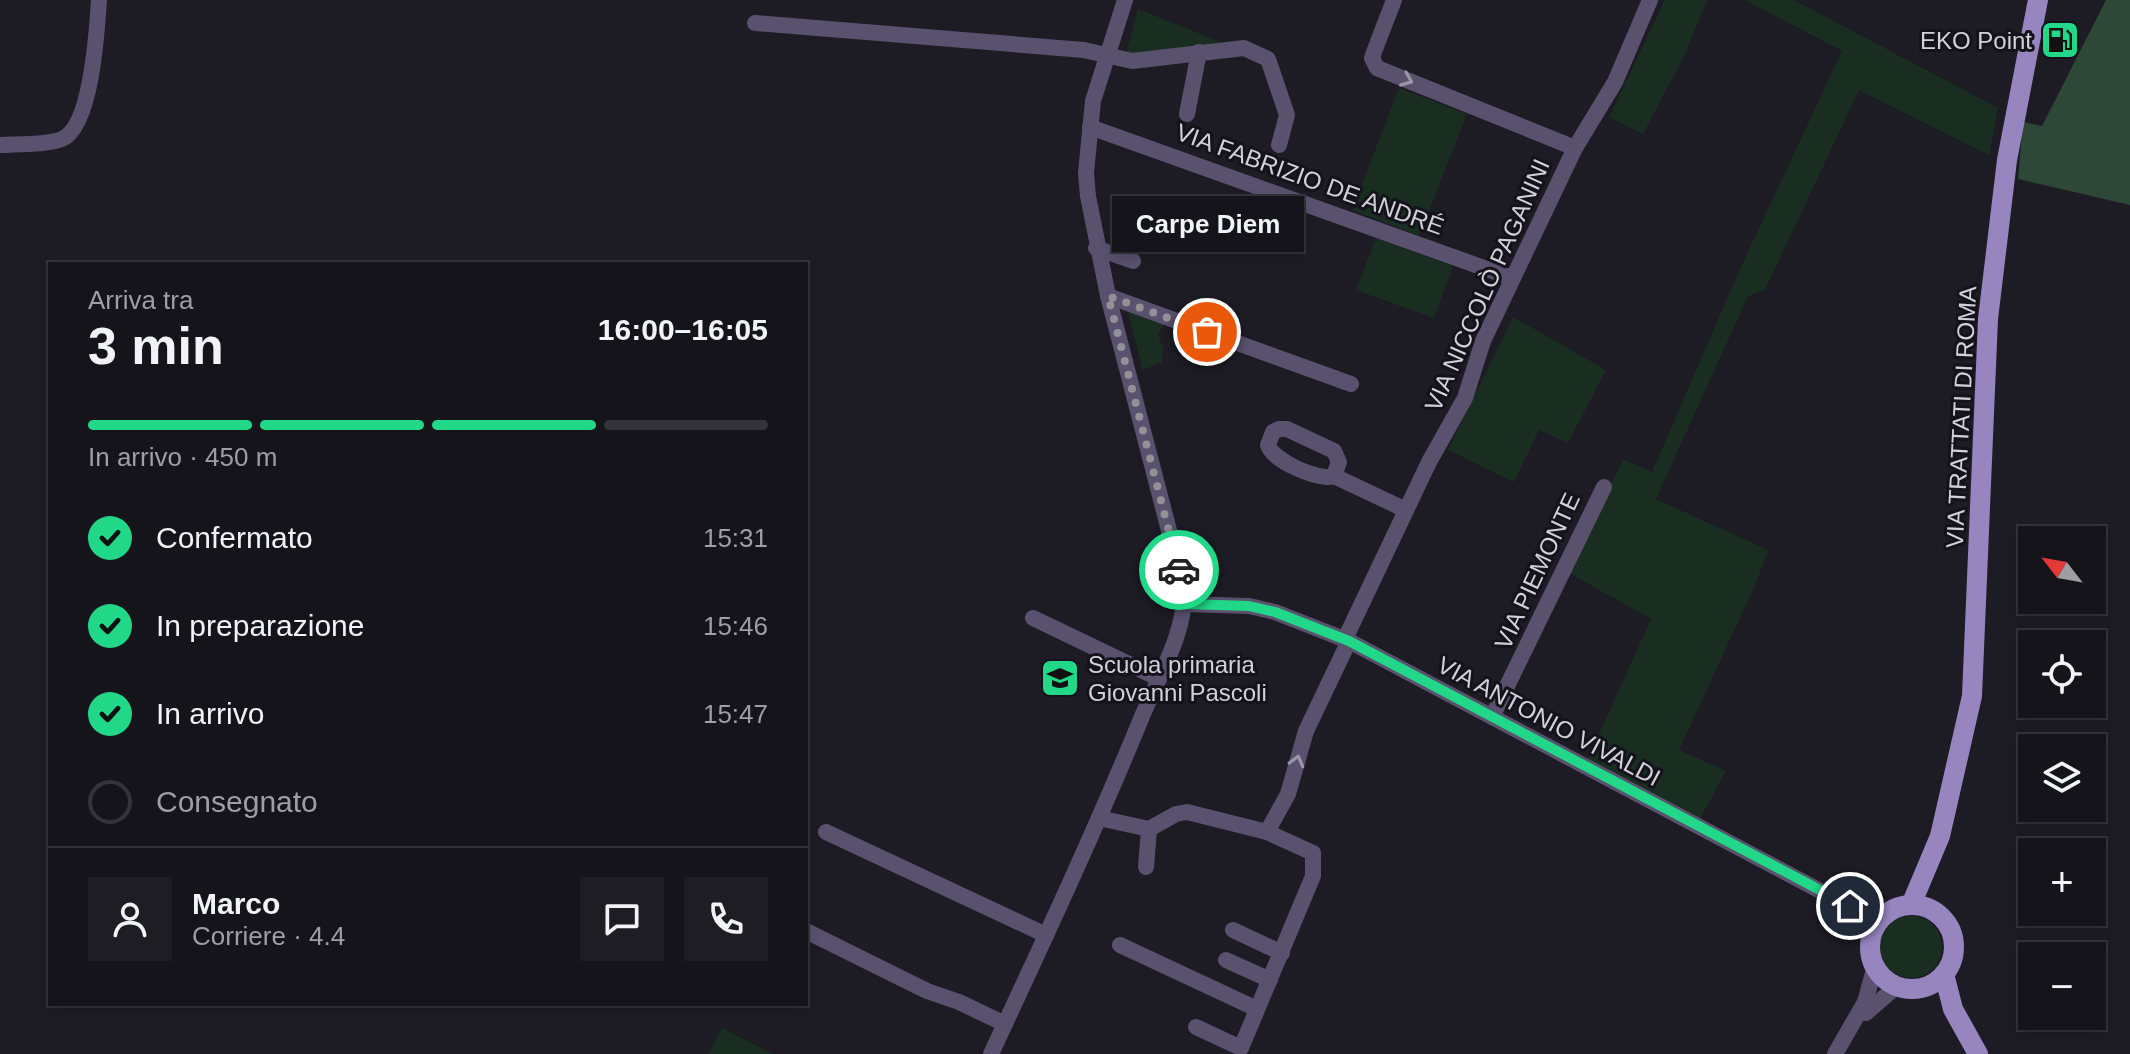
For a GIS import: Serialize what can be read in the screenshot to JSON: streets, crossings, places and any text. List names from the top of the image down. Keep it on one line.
{"streets":{"main road":["VIA TRATTATI DI ROMA"],"street":["VIA FABRIZIO DE ANDRÉ","VIA NICCOLÒ PAGANINI","VIA PIEMONTE","VIA ANTONIO VIVALDI"]},"crossings":[["VIA FABRIZIO DE ANDRÉ","VIA NICCOLÒ PAGANINI"],["VIA NICCOLÒ PAGANINI","VIA ANTONIO VIVALDI"],["VIA TRATTATI DI ROMA","VIA ANTONIO VIVALDI"],["VIA PIEMONTE","VIA ANTONIO VIVALDI"]],"places":{"fuel station":["EKO Point"],"other":["Carpe Diem"],"school or university":["Scuola primaria Giovanni Pascoli"]},"north":"top left","page":{"bubble":"Carpe Diem","heading":["3 min","Arriva tra","16:00–16:05"],"panel":["Marco","Corriere · 4.4"],"bar":"In arrivo · 450 m","list":[["Confermato","15:31"],["In preparazione","15:46"],["In arrivo","15:47"],"Consegnato"],"map_buttons":["+","−"]}}
